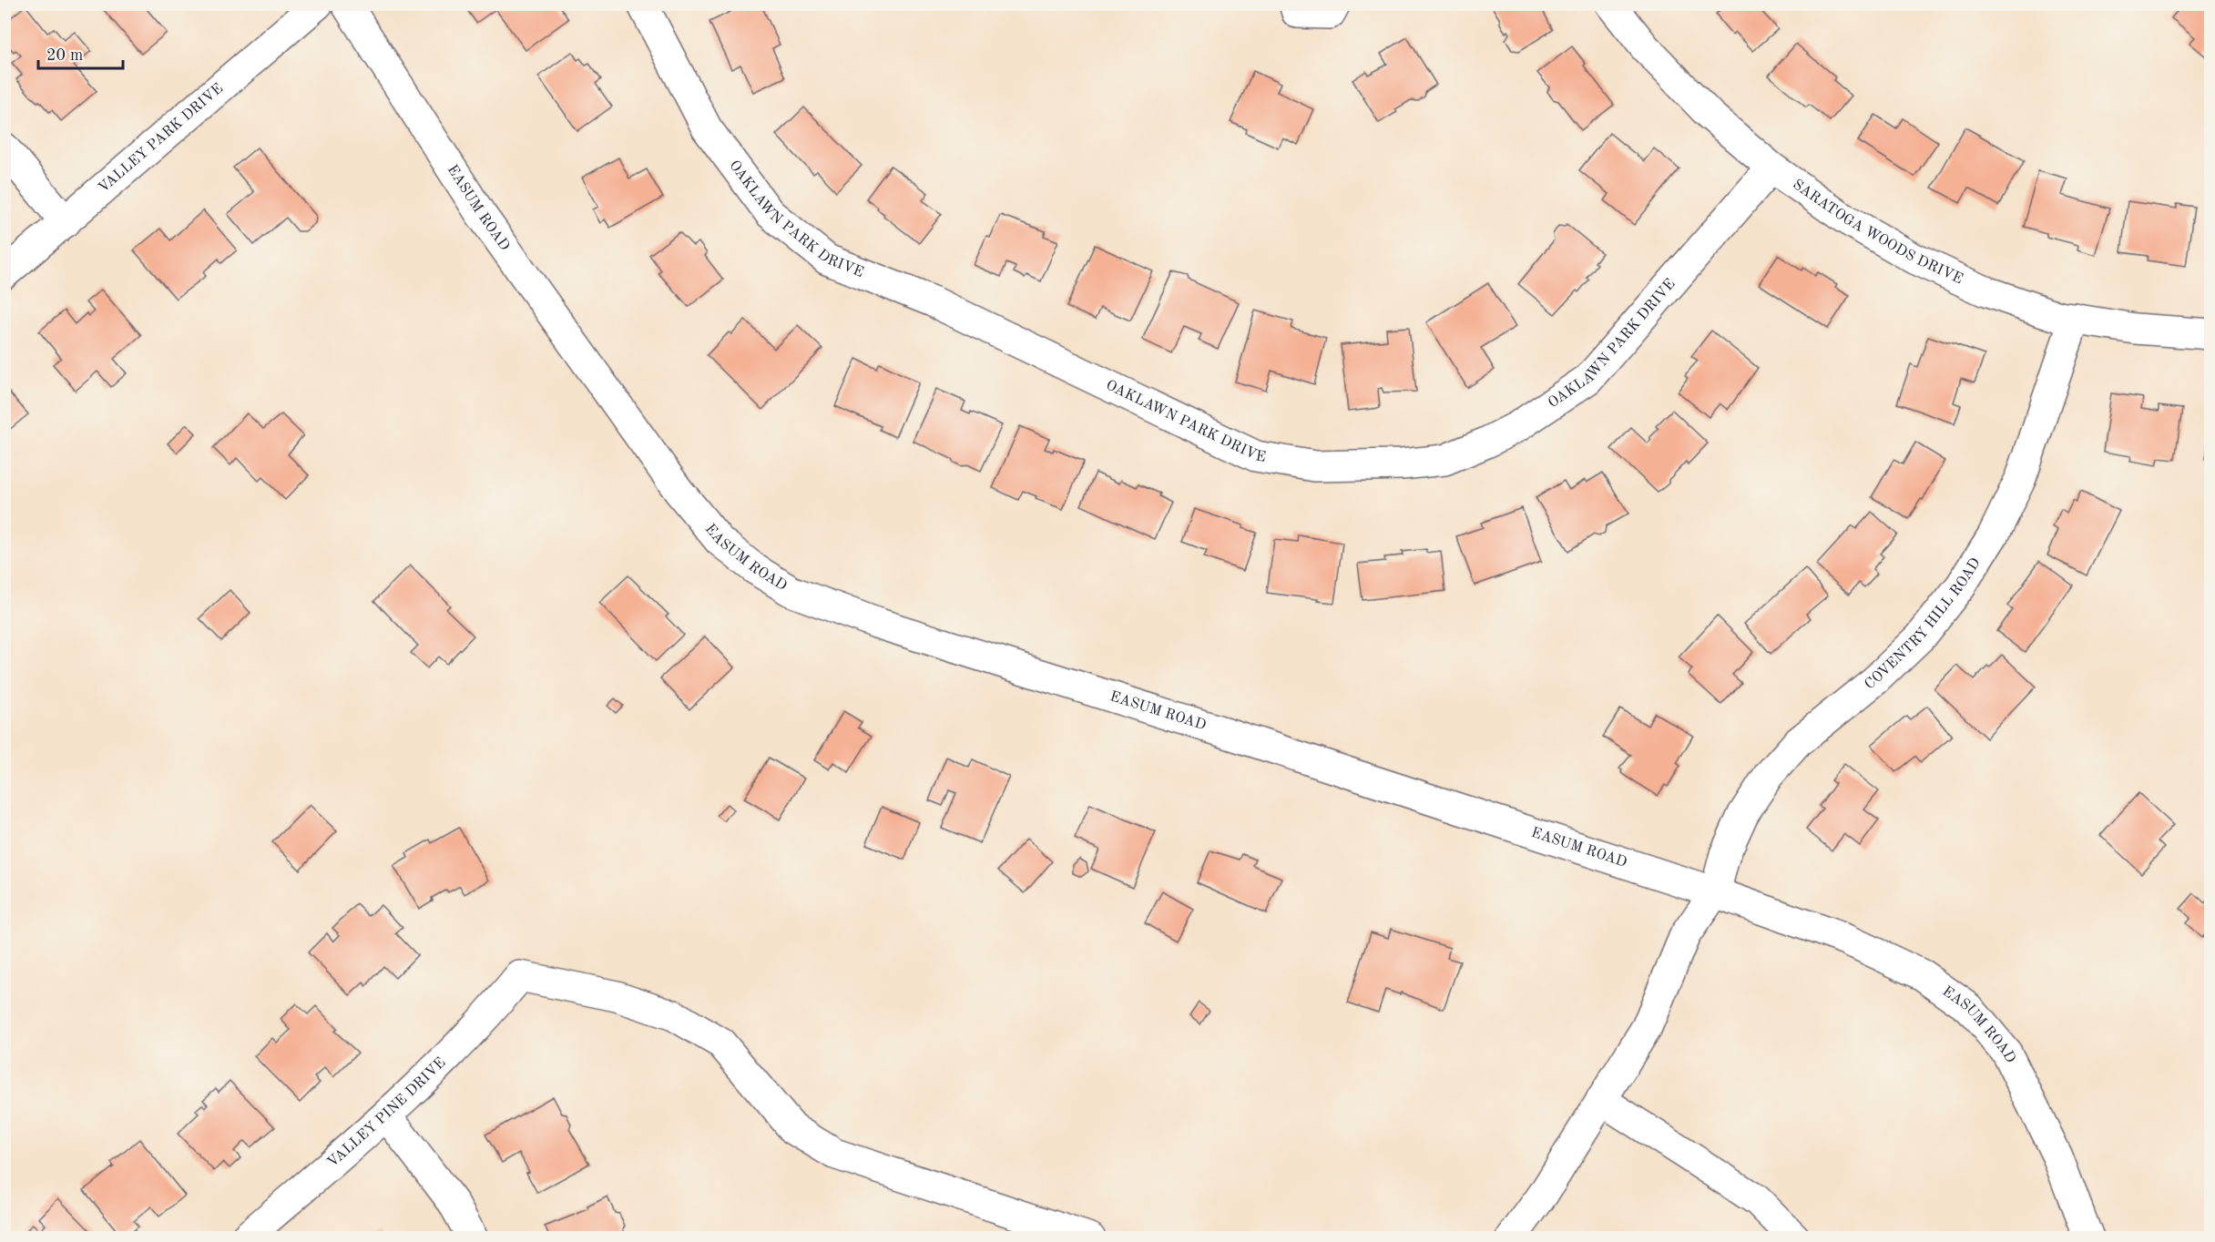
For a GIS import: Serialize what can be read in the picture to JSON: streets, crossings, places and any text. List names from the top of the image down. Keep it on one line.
{"streets":{"street":["VALLEY PARK DRIVE","EASUM ROAD","OAKLAWN PARK DRIVE","SARATOGA WOODS DRIVE","COVENTRY HILL ROAD","VALLEY PINE DRIVE"]},"crossings":[["EASUM ROAD","COVENTRY HILL ROAD"],["OAKLAWN PARK DRIVE","SARATOGA WOODS DRIVE"],["SARATOGA WOODS DRIVE","COVENTRY HILL ROAD"]],"scale_bar":"20 m"}
